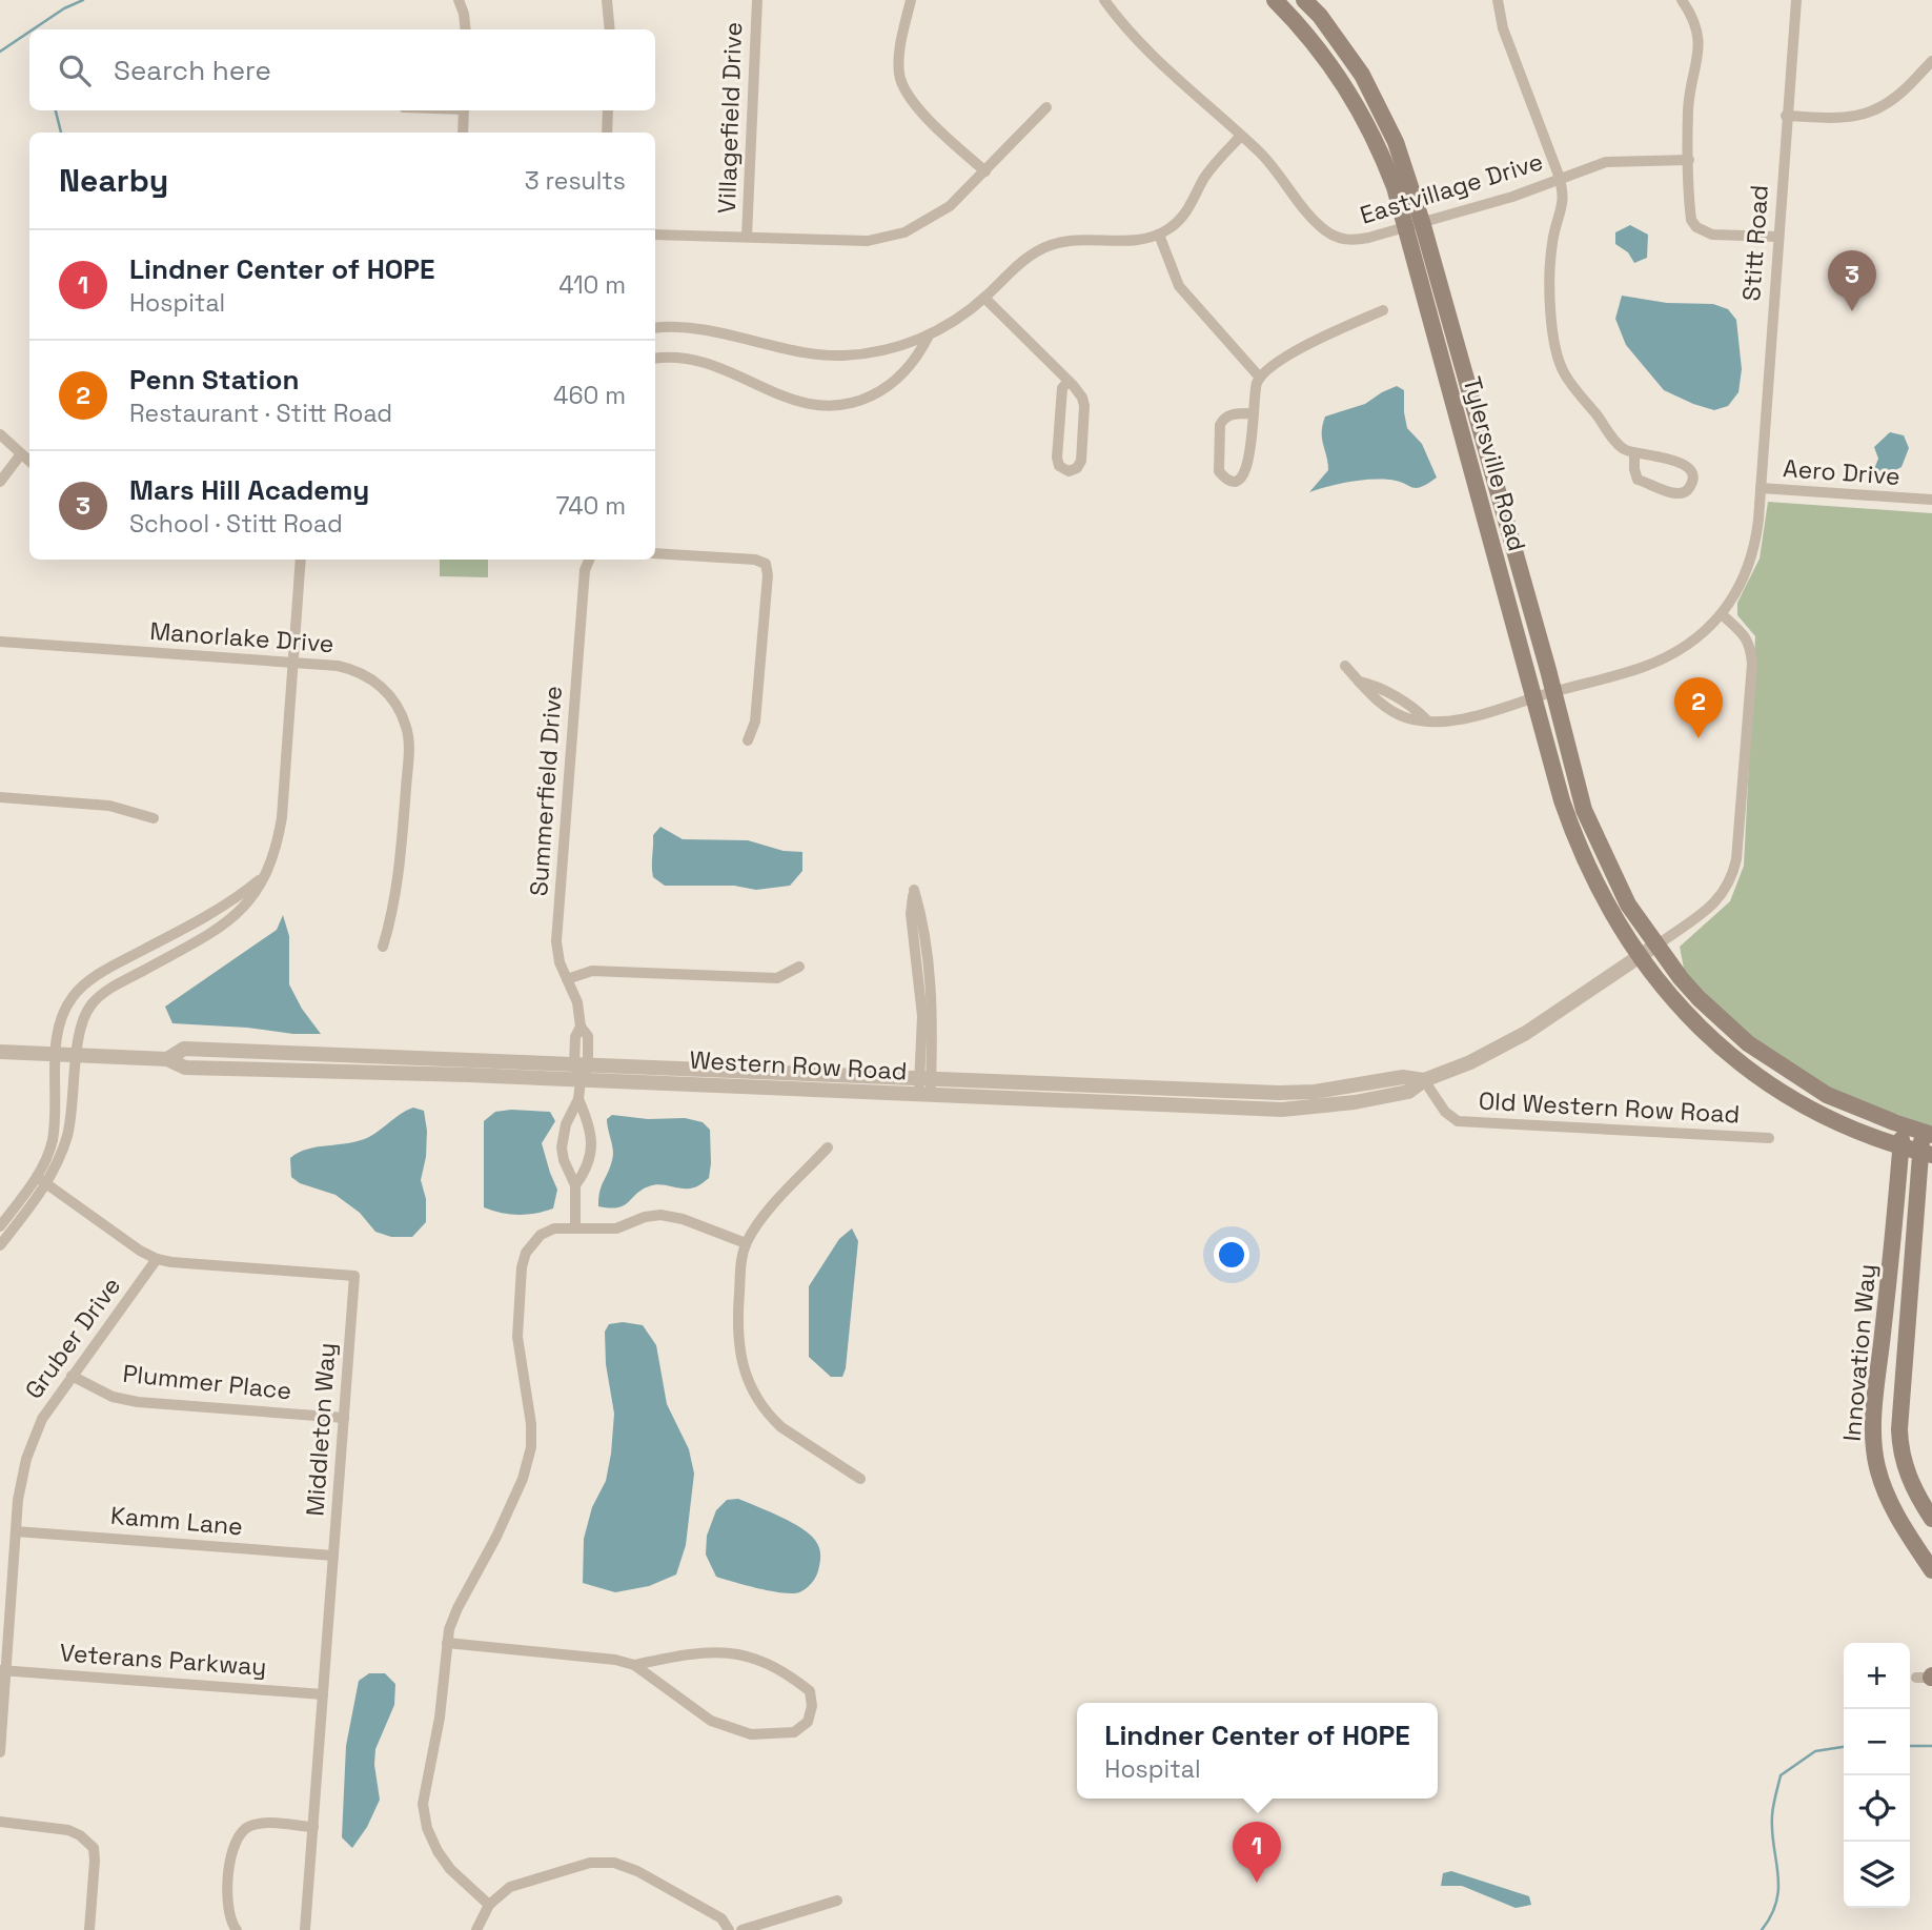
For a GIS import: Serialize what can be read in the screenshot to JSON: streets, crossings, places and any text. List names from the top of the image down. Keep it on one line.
{"streets":{"main road":["Tylersville Road","Innovation Way"],"street":["Villagefield Drive","Eastvillage Drive","Stitt Road","Aero Drive","Manorlake Drive","Summerfield Drive","Western Row Road","Old Western Row Road","Gruber Drive","Plummer Place","Middleton Way","Kamm Lane","Veterans Parkway"]},"crossings":[["Eastvillage Drive","Tylersville Road"],["Stitt Road","Aero Drive"],["Tylersville Road","Aero Drive"],["Tylersville Road","Western Row Road"],["Summerfield Drive","Western Row Road"],["Western Row Road","Old Western Row Road"],["Gruber Drive","Plummer Place"],["Gruber Drive","Middleton Way"],["Gruber Drive","Kamm Lane"],["Gruber Drive","Veterans Parkway"],["Plummer Place","Middleton Way"],["Middleton Way","Kamm Lane"],["Middleton Way","Veterans Parkway"]],"page":{"search":"Search here","heading":["Nearby","3 results"],"list":[{"mark":"1","name":"Lindner Center of HOPE","note":"Hospital","value":"410 m"},{"mark":"2","name":"Penn Station","note":"Restaurant · Stitt Road","value":"460 m"},{"mark":"3","name":"Mars Hill Academy","note":"School · Stitt Road","value":"740 m"}],"pins":["3","2","1"],"map_buttons":["+","−"],"popup":["Lindner Center of HOPE","Hospital"]}}
